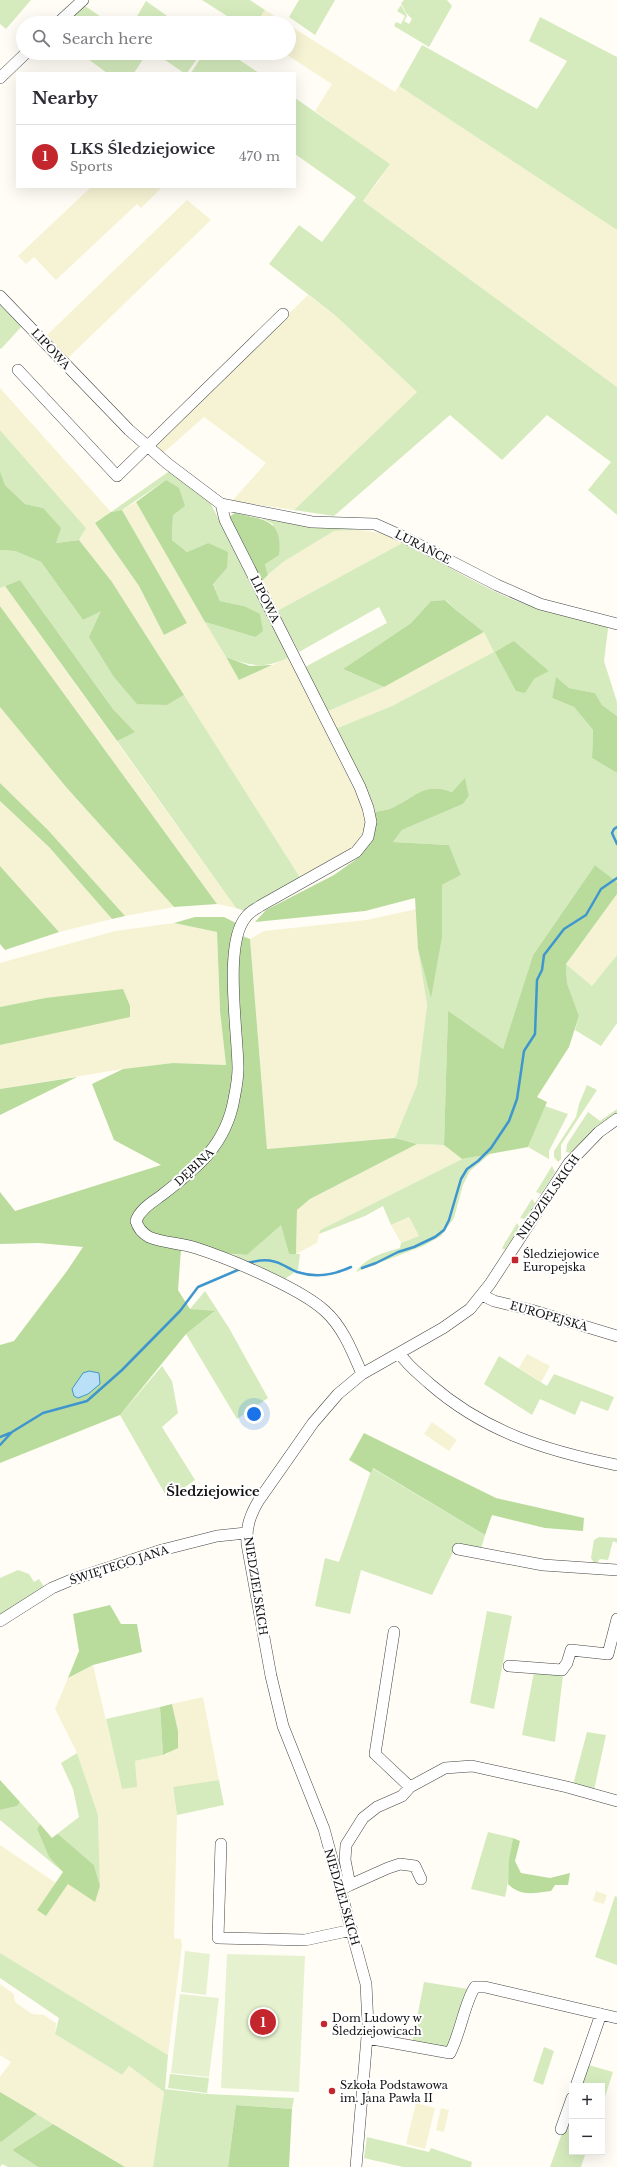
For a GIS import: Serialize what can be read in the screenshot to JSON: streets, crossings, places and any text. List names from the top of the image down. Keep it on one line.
{"streets":{"street":["LIPOWA","LURAŃCE","DĘBINA","NIEDZIELSKICH","EUROPEJSKA","ŚWIĘTEGO JANA"]},"crossings":[["LIPOWA","LURAŃCE"],["LIPOWA","DĘBINA"],["DĘBINA","NIEDZIELSKICH"],["NIEDZIELSKICH","EUROPEJSKA"],["NIEDZIELSKICH","ŚWIĘTEGO JANA"]],"districts":["Śledziejowice"],"places":{"transit":["Śledziejowice Europejska"],"other":["Dom Ludowy w Śledziejowicach","Szkoła Podstawowa im. Jana Pawła II"]},"page":{"search":"Search here","heading":"Nearby","list":[{"mark":"1","name":"LKS Śledziejowice","note":"Sports","value":"470 m"}],"pins":"1","map_buttons":["+","−"]}}
